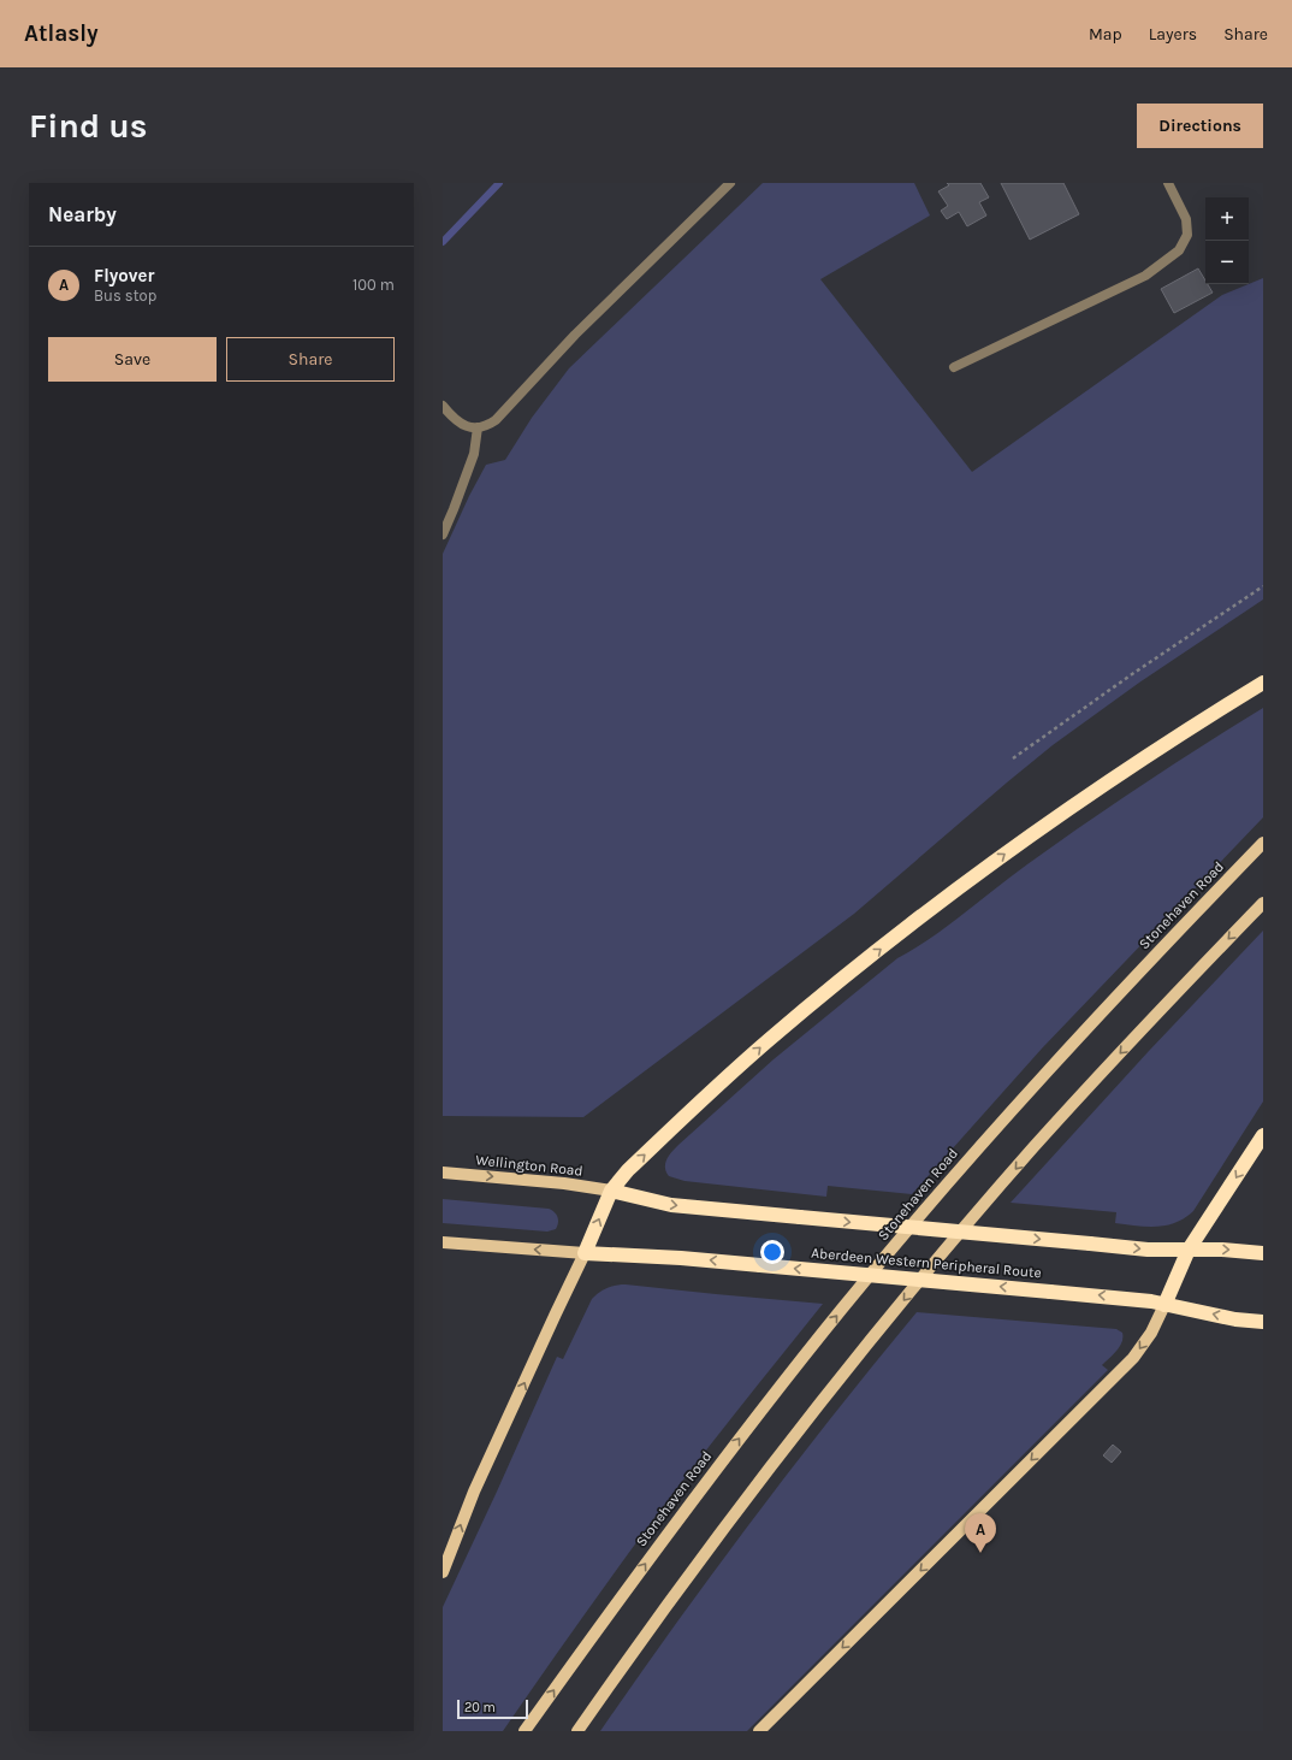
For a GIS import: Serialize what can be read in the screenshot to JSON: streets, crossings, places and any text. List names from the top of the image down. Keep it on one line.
{"streets":{"highway":["Aberdeen Western Peripheral Route"],"main road":["Stonehaven Road","Wellington Road"]},"scale_bar":"20 m","page":{"header":"Atlasly","nav":["Map","Layers","Share"],"buttons":["Directions",["Save","Share"]],"title":"Find us","heading":"Nearby","map_buttons":["+","−"],"list":[{"mark":"A","name":"Flyover","note":"Bus stop","value":"100 m"}],"pins":"A","scale":"20 m"}}
